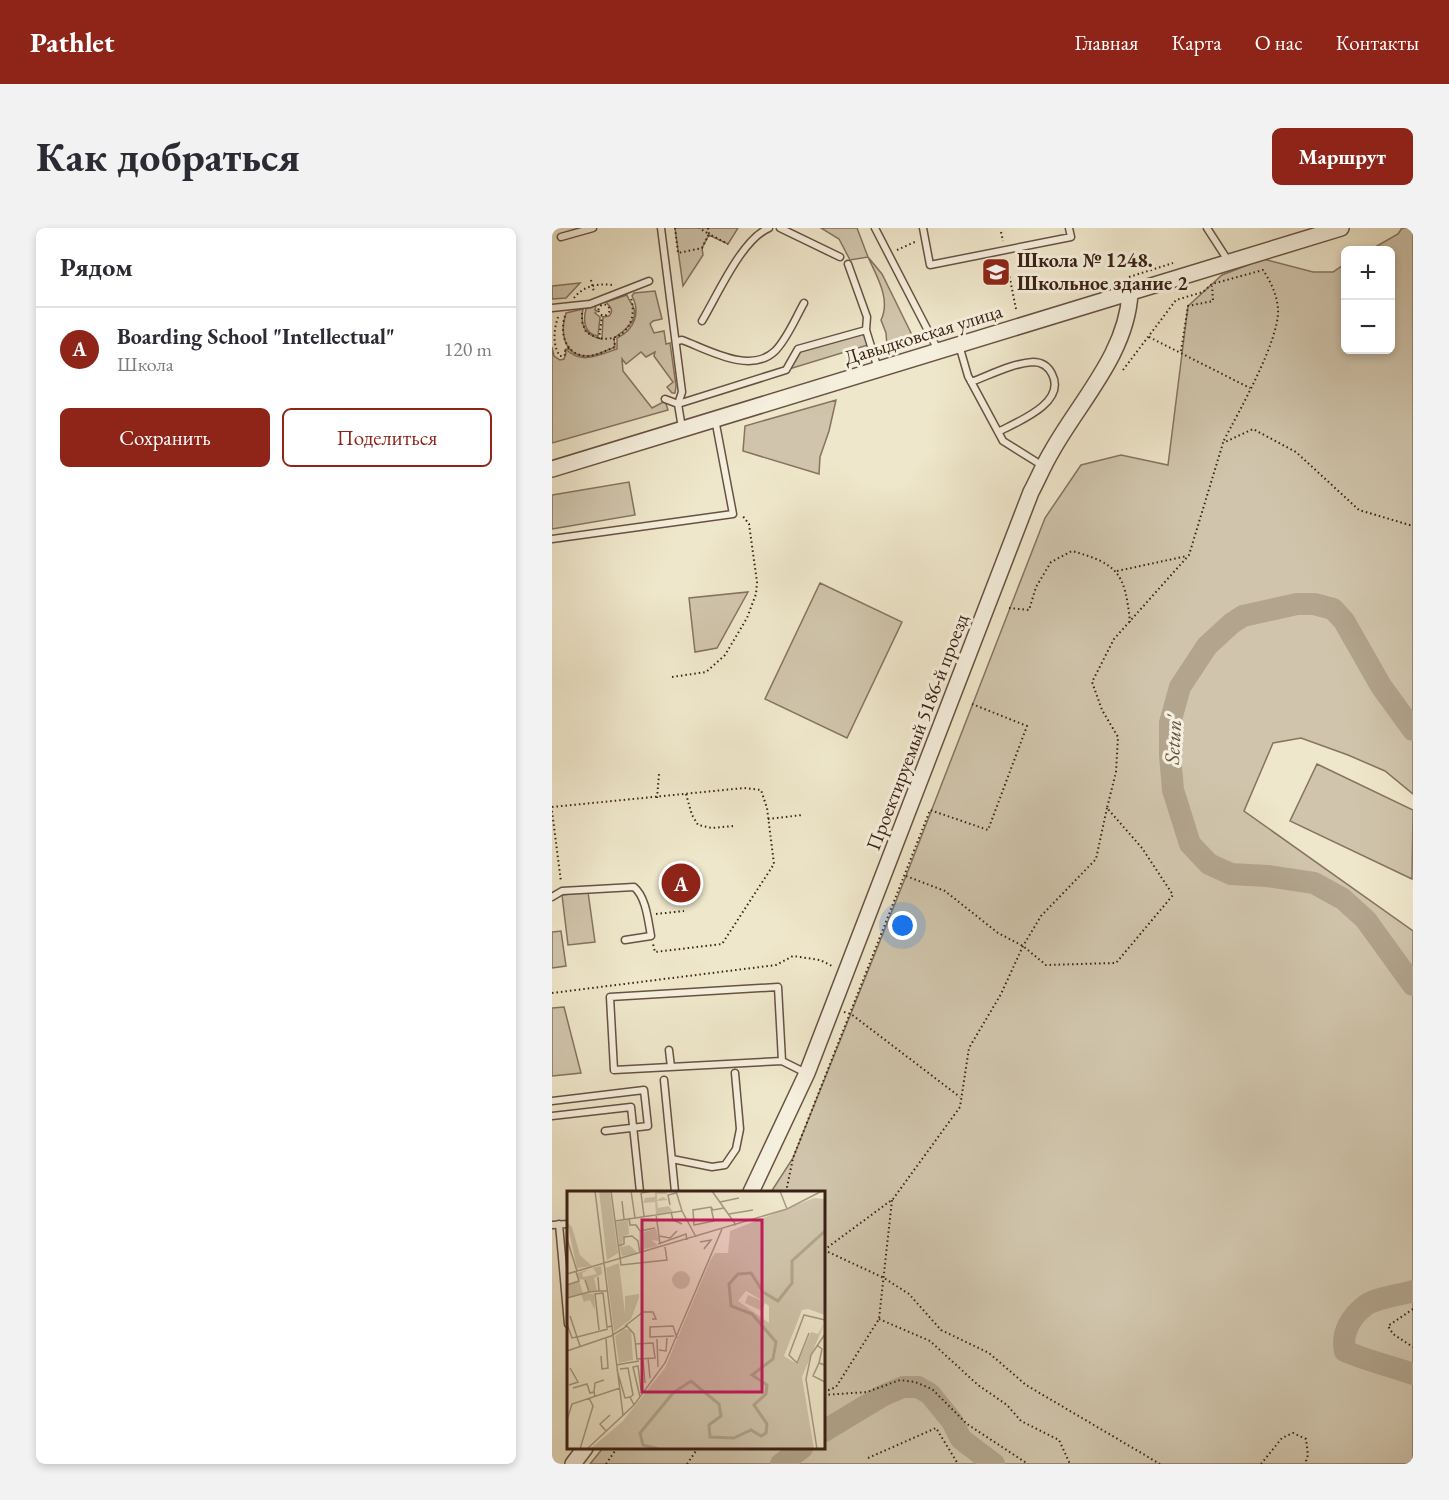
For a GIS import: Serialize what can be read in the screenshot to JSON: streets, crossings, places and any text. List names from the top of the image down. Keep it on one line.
{"streets":{"street":["Давыдковская улица","Проектируемый 5186-й проезд"]},"crossings":[["Давыдковская улица","Проектируемый 5186-й проезд"]],"water":["Setun'"],"places":{"school or university":["Школа № 1248. Школьное здание 2"]},"page":{"header":"Pathlet","nav":["Главная","Карта","О нас","Контакты"],"buttons":["Маршрут",["Сохранить","Поделиться"]],"title":"Как добраться","heading":"Рядом","map_buttons":["+","−"],"list":[{"mark":"A","name":"Boarding School \"Intellectual\"","note":"Школа","value":"120 m"}],"pins":"A"}}
